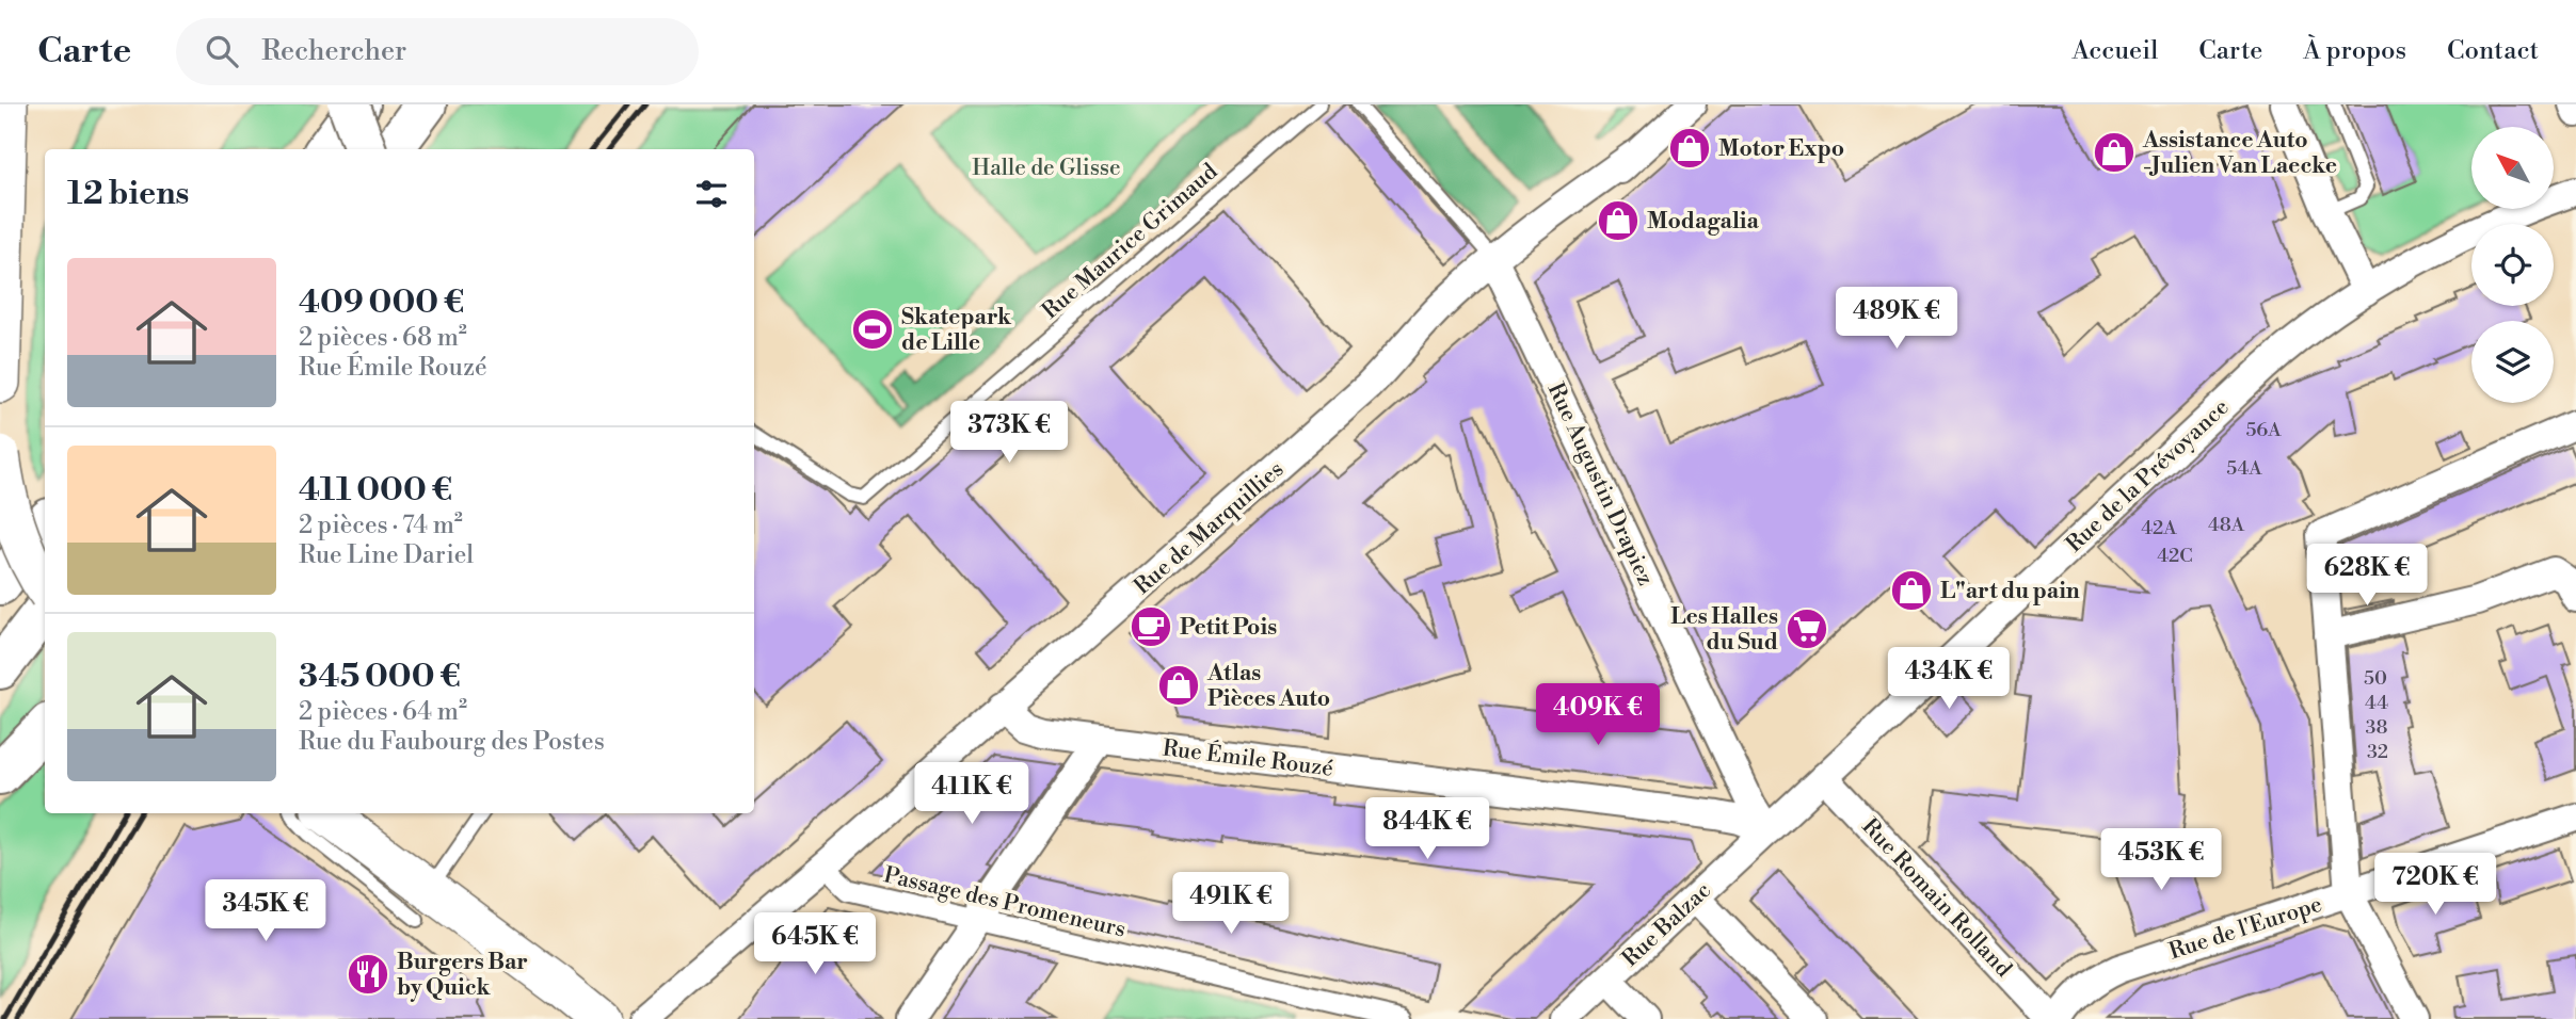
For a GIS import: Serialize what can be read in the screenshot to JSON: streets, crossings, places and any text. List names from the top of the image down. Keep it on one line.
{"streets":{"street":["Rue de la Prévoyance","Rue Augustin Drapiez","Rue de Marquillies","Rue Émile Rouzé","Rue Romain Rolland","Passage des Promeneurs","Rue Balzac","Rue de l'Europe"],"lane":["Rue Maurice Grimaud"]},"crossings":[["Rue de la Prévoyance","Rue Augustin Drapiez"],["Rue de la Prévoyance","Rue Émile Rouzé"],["Rue de la Prévoyance","Rue Romain Rolland"],["Rue de la Prévoyance","Rue Balzac"],["Rue Augustin Drapiez","Rue de Marquillies"],["Rue Augustin Drapiez","Rue Émile Rouzé"],["Rue Augustin Drapiez","Rue Balzac"],["Rue de Marquillies","Rue Émile Rouzé"],["Rue de Marquillies","Passage des Promeneurs"],["Rue Émile Rouzé","Rue Balzac"]],"parks":["Halle de Glisse"],"places":{"shop":["Motor Expo","Assistance Auto -Julien Van Laecke","Modagalia","L\"art du pain","Atlas Pièces Auto"],"sports":["Skatepark de Lille"],"cafe":["Petit Pois"],"supermarket":["Les Halles du Sud"],"restaurant":["Burgers Bar by Quick"]},"house_numbers":["56A","54A","48A","42A","42C","50","44","38","32"],"north":"top left","page":{"header":"Carte","search":"Rechercher","nav":["Accueil","Carte","À propos","Contact"],"heading":"12 biens","list":[{"name":"409 000 €","note":"2 pièces · 68 m² · Rue Émile Rouzé"},{"name":"411 000 €","note":"2 pièces · 74 m² · Rue Line Dariel"},{"name":"345 000 €","note":"2 pièces · 64 m² · Rue du Faubourg des Postes"}],"price":["489K €","373K €","628K €","434K €","409K €","411K €","844K €","453K €","720K €","491K €","345K €","645K €"]}}
